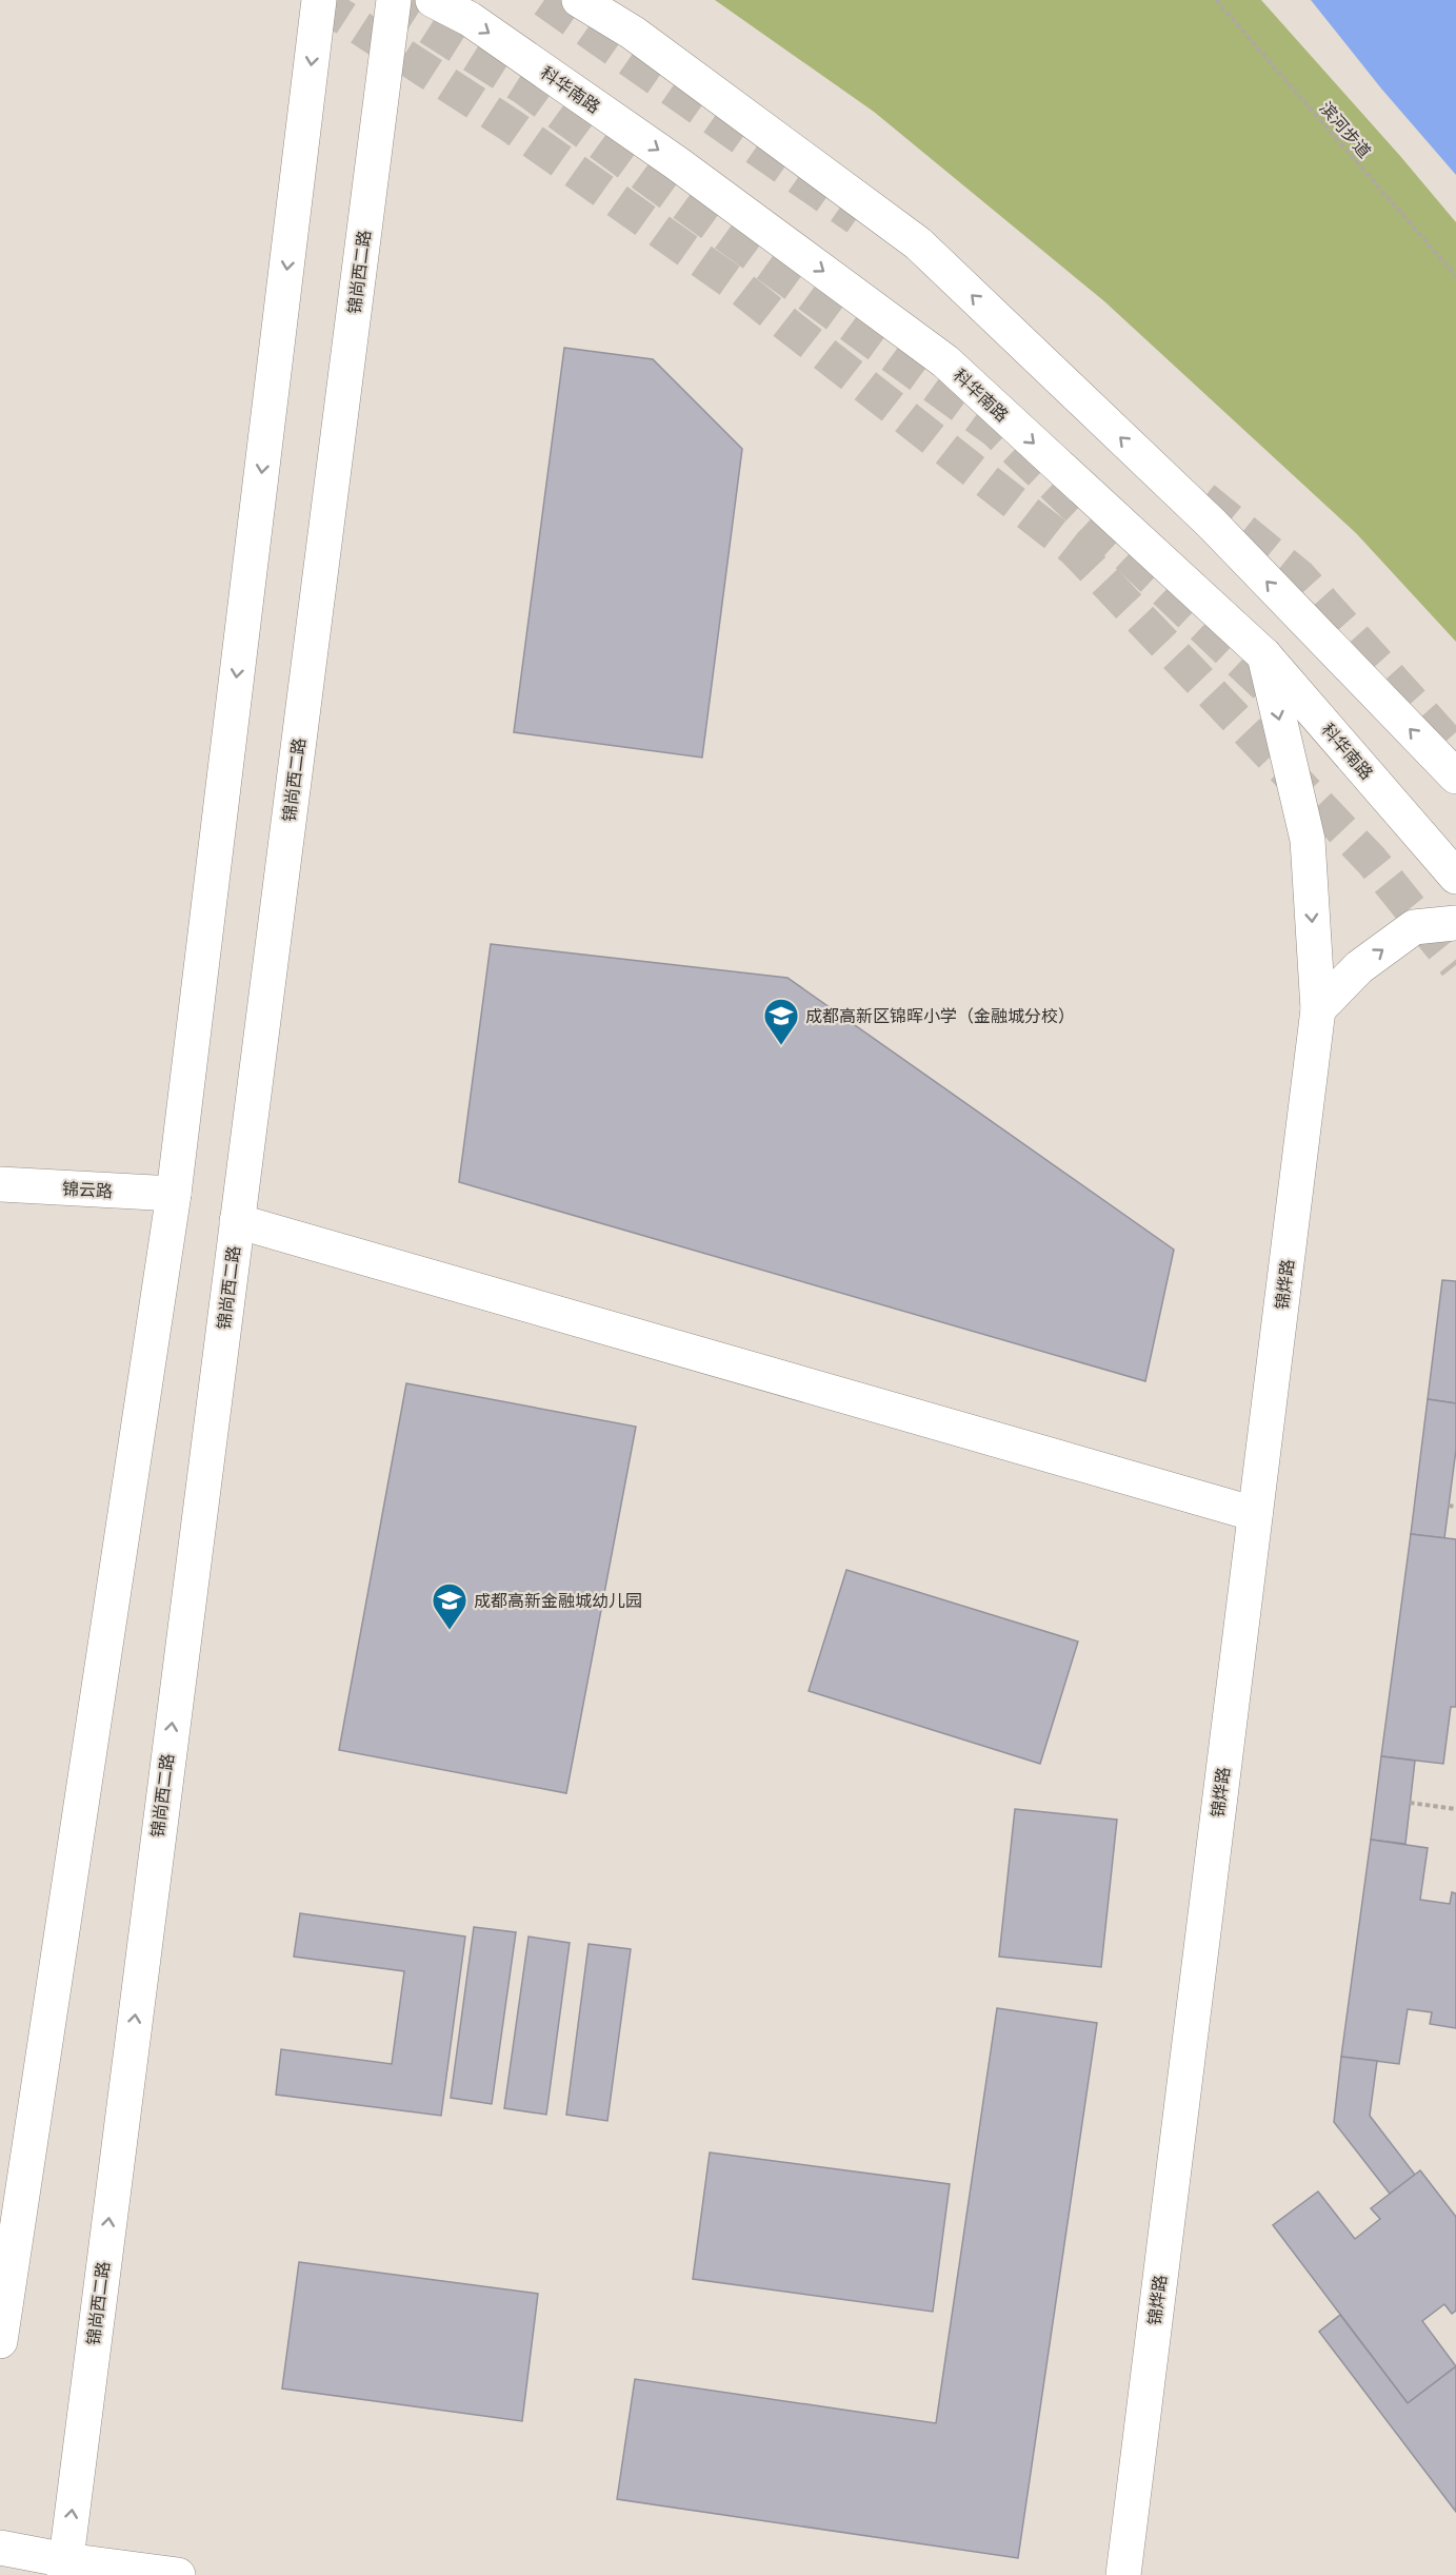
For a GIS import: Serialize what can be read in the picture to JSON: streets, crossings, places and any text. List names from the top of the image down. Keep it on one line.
{"streets":{"street":["科华南路","锦尚西二路","锦云路","锦烨路"],"path":["滨河步道"]},"crossings":[["科华南路","锦烨路"]],"places":{"school or university":["成都高新区锦晖小学（金融城分校）","成都高新金融城幼儿园"]}}
